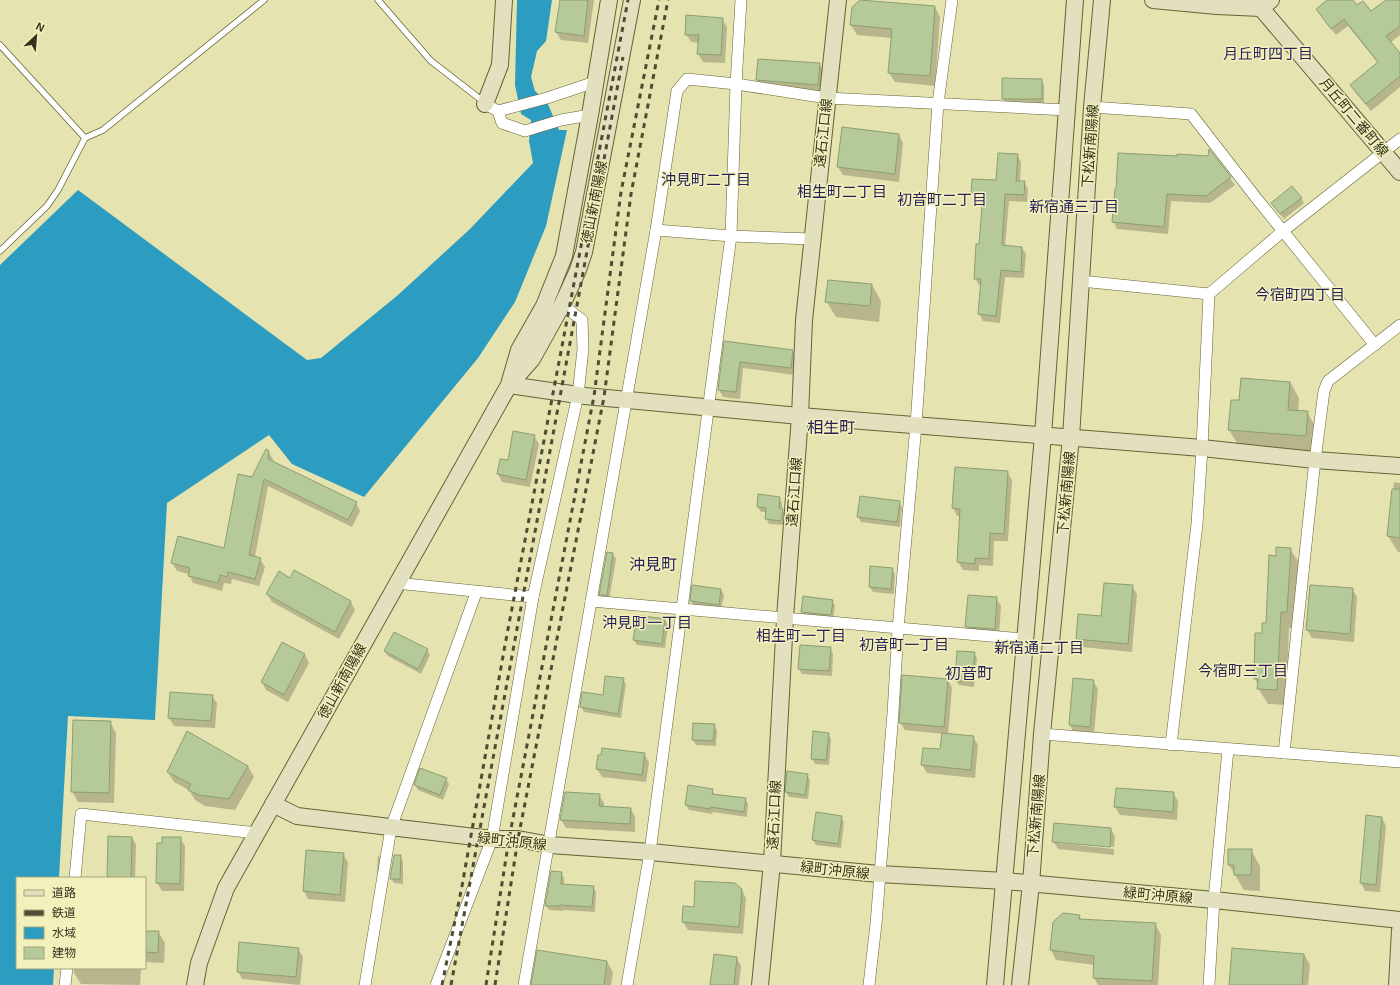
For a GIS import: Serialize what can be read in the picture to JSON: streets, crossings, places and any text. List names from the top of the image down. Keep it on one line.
{"streets":{"street":["月丘町二番町線","遠石江口線","下松新南陽線","徳山新南陽線","緑町沖原線"]},"crossings":[["遠石江口線","緑町沖原線"],["下松新南陽線","緑町沖原線"],["徳山新南陽線","緑町沖原線"]],"districts":["月丘町四丁目","沖見町二丁目","相生町二丁目","初音町二丁目","新宿通三丁目","今宿町四丁目","相生町","沖見町","沖見町一丁目","相生町一丁目","初音町一丁目","新宿通二丁目","今宿町三丁目","初音町"],"legend":["道路","鉄道","水域","建物"],"north":"top right"}
